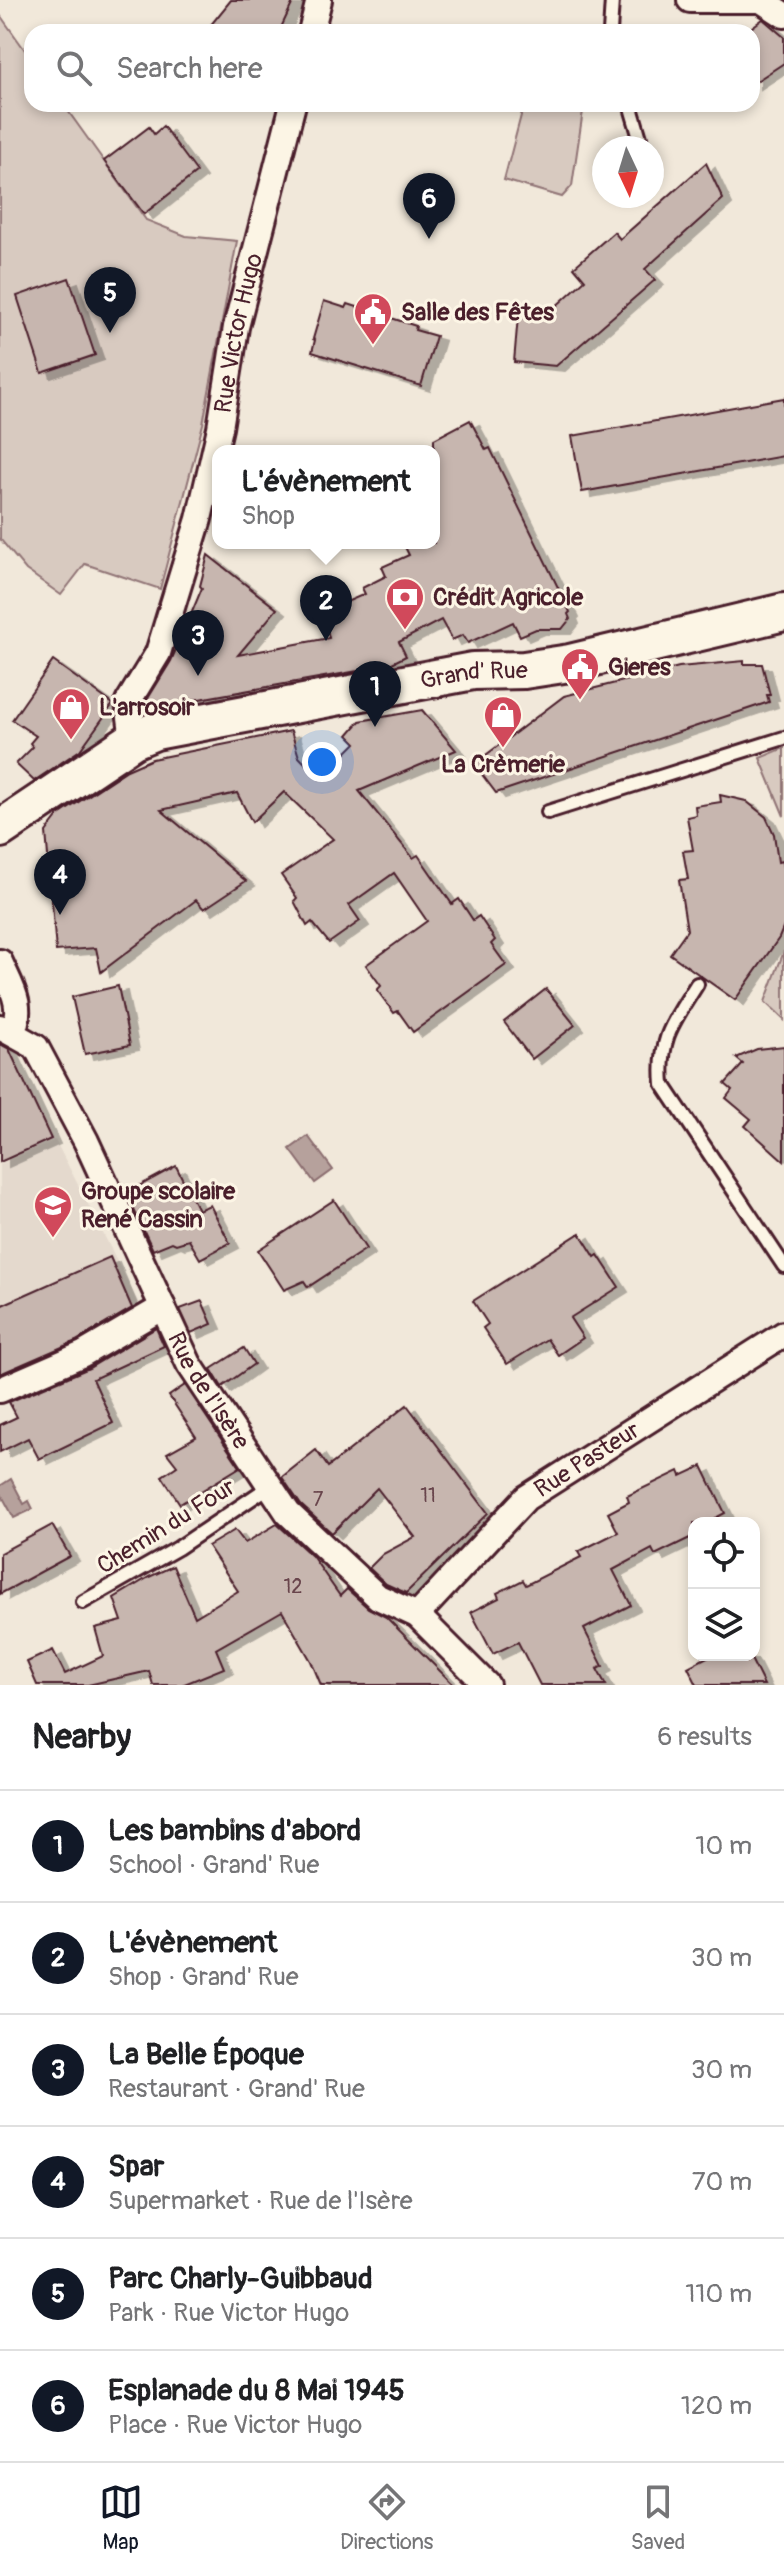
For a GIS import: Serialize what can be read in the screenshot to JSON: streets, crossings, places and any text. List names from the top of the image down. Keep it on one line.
{"streets":{"main road":["Grand' Rue"],"street":["Rue Victor Hugo","Rue de l'Isère","Rue Pasteur"],"lane":["Chemin du Four"]},"crossings":[["Rue Victor Hugo","Grand' Rue"],["Rue de l'Isère","Rue Pasteur"],["Rue de l'Isère","Chemin du Four"]],"places":{"public building":["Salle des Fêtes","Gieres"],"bank":["Crédit Agricole"],"shop":["L'arrosoir","La Crèmerie"],"school or university":["Groupe scolaire René Cassin"]},"house_numbers":["11","7","12"],"north":"bottom","page":{"search":"Search here","pins":["6","5","2","3","1","4"],"popup":["L'évènement","Shop"],"heading":["Nearby","6 results"],"list":[{"mark":"1","name":"Les bambins d'abord","note":"School · Grand' Rue","value":"10 m"},{"mark":"2","name":"L'évènement","note":"Shop · Grand' Rue","value":"30 m"},{"mark":"3","name":"La Belle Époque","note":"Restaurant · Grand' Rue","value":"30 m"},{"mark":"4","name":"Spar","note":"Supermarket · Rue de l'Isère","value":"70 m"},{"mark":"5","name":"Parc Charly-Guibbaud","note":"Park · Rue Victor Hugo","value":"110 m"},{"mark":"6","name":"Esplanade du 8 Mai 1945","note":"Place · Rue Victor Hugo","value":"120 m"}],"nav":["Map","Directions","Saved"]}}
